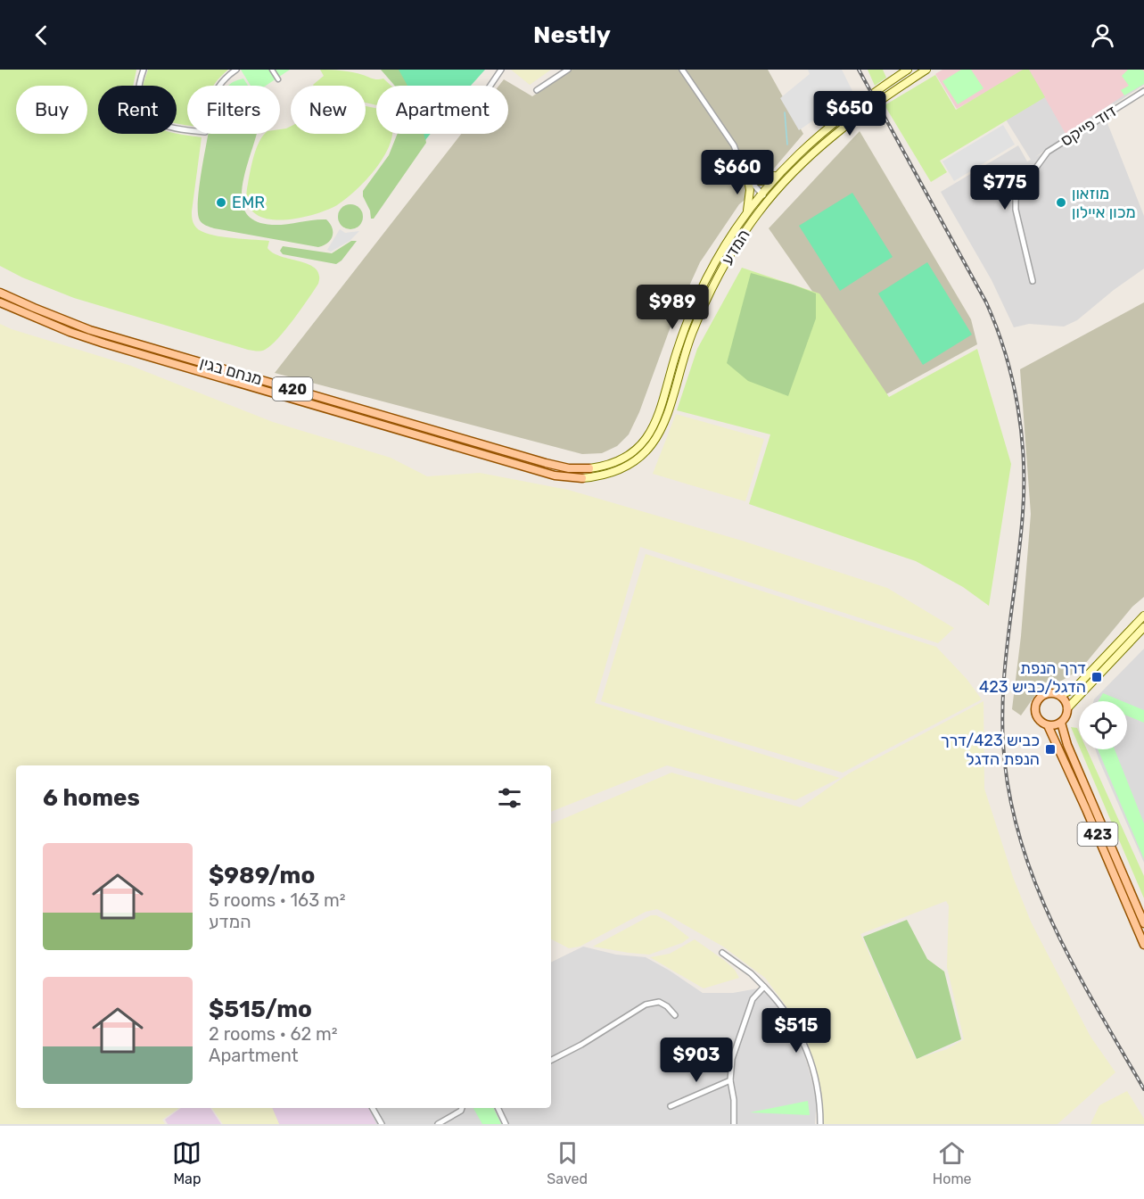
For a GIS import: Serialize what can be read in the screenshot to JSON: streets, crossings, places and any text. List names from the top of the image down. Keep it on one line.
{"streets":{"main road":["המדע","מנחם בגין","420","423"],"street":["דוד פייקס"]},"crossings":[["המדע","מנחם בגין"]],"places":{"other":["EMR","מוזאון מכון איילון"],"transit":["דרך הנפת הדגל/כביש 423","כביש 423/דרך הנפת הדגל"]},"page":{"header":"Nestly","chip":["Buy","Rent","Filters","New","Apartment"],"price":["$650","$660","$775","$989","$515","$903"],"heading":"6 homes","list":[{"name":"$989/mo","note":"5 rooms · 163 m² · המדע"},{"name":"$515/mo","note":"2 rooms · 62 m² · Apartment"}],"tabs":["Map","Saved","Home"]}}
